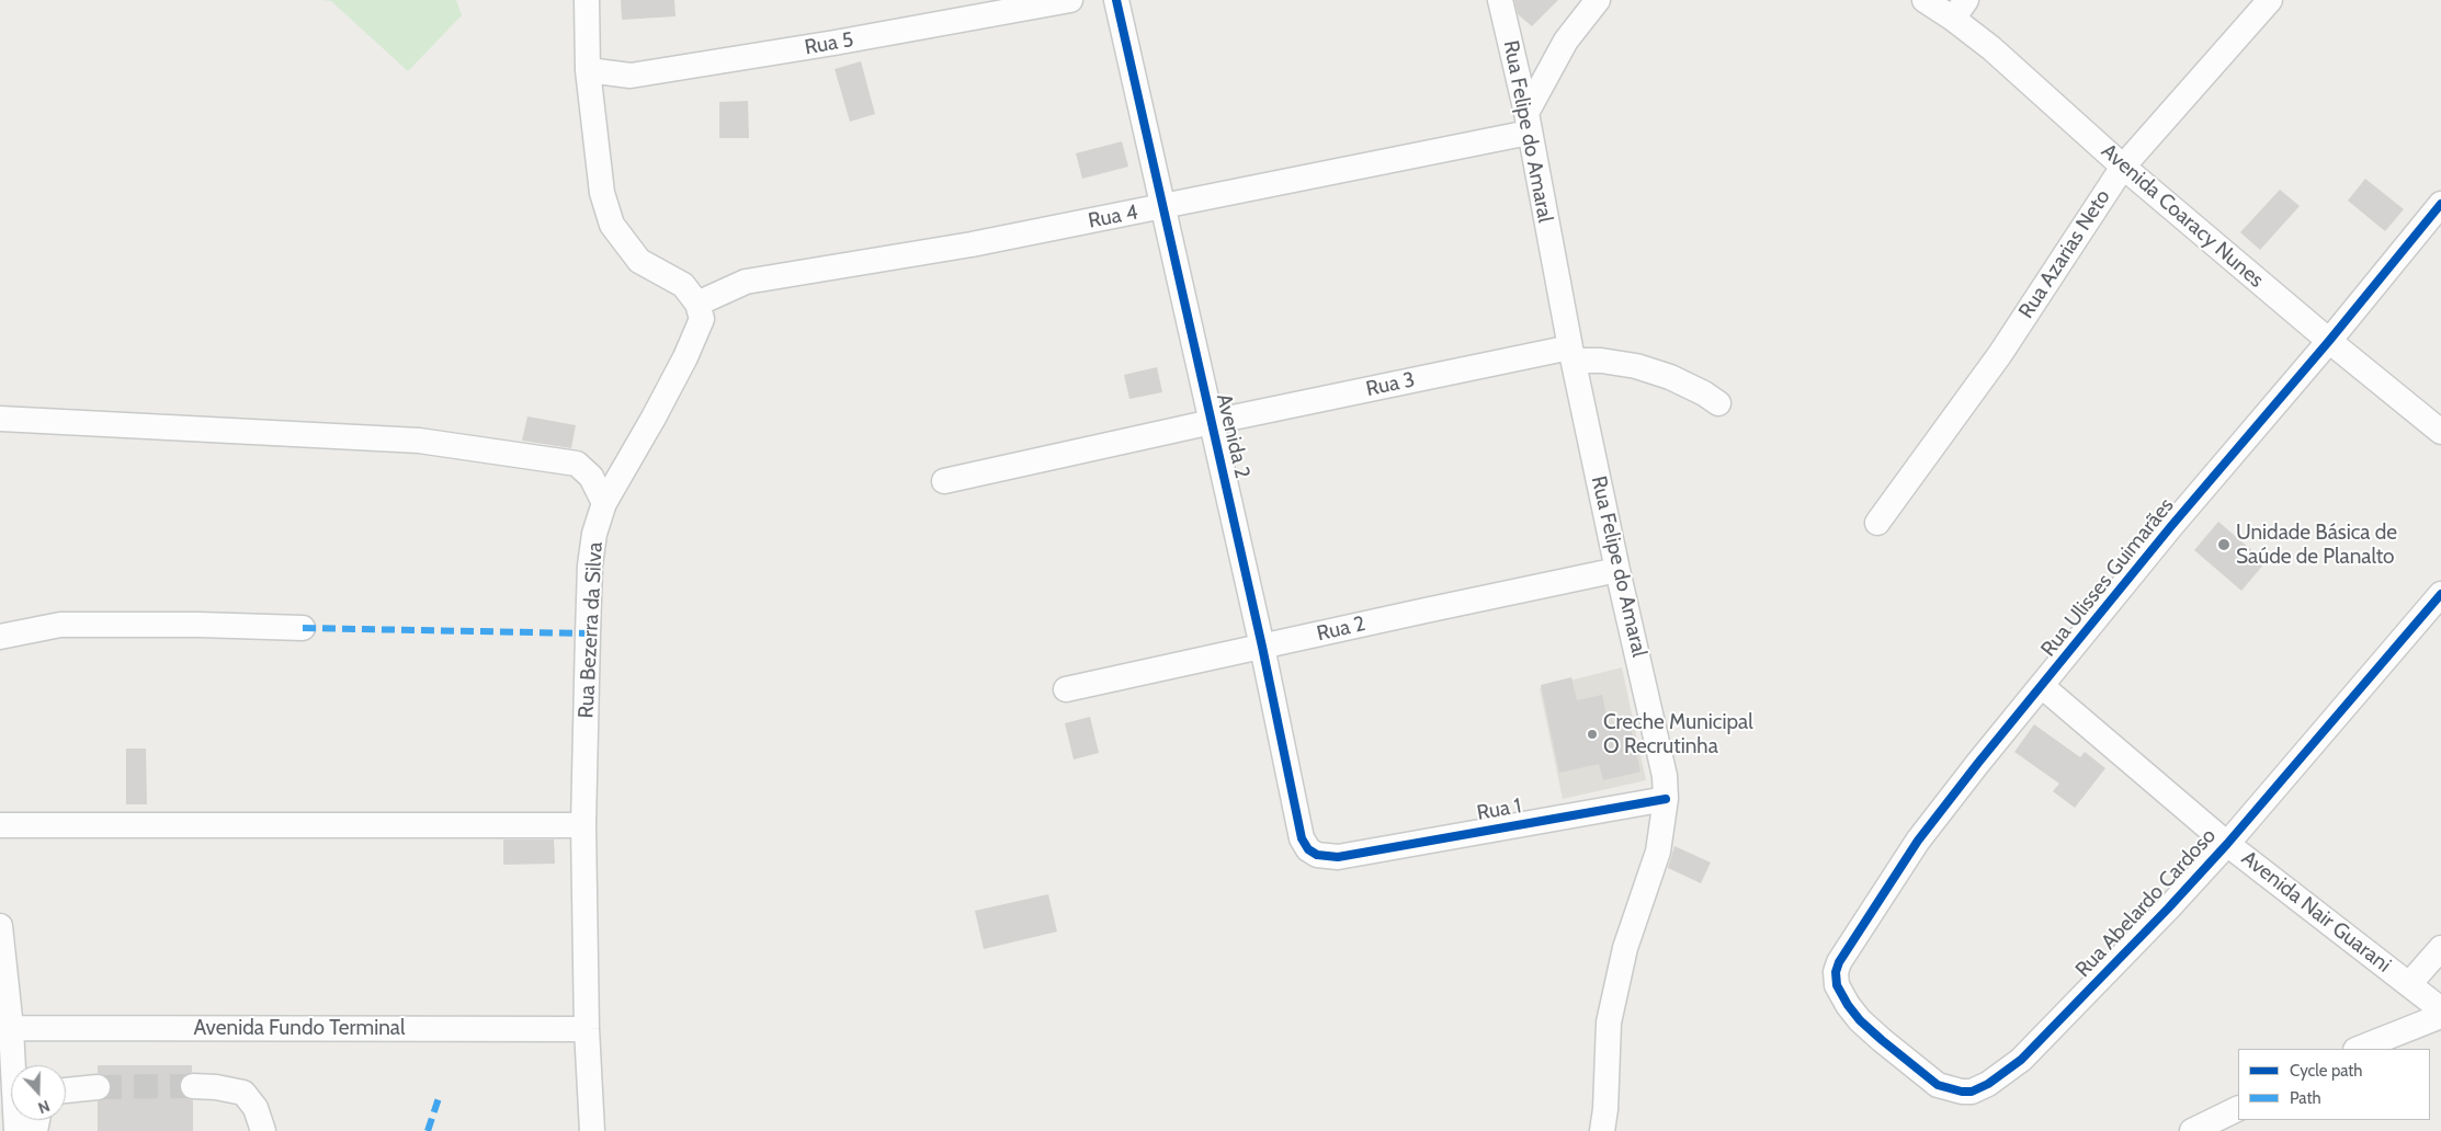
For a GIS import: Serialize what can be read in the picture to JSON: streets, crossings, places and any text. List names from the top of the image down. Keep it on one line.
{"streets":{"street":["Rua 5","Rua Felipe do Amaral","Avenida Coaracy Nunes","Rua 4","Rua Azarias Neto","Rua 3","Avenida 2","Rua Ulisses Guimarães","Rua 2","Rua Bezerra da Silva","Rua 1","Rua Abelardo Cardoso","Avenida Nair Guarani","Avenida Fundo Terminal"]},"crossings":[["Rua Felipe do Amaral","Rua 4"],["Rua Felipe do Amaral","Rua 3"],["Rua Felipe do Amaral","Rua 2"],["Rua Felipe do Amaral","Rua 1"],["Avenida Coaracy Nunes","Rua Azarias Neto"],["Avenida Coaracy Nunes","Rua Ulisses Guimarães"],["Rua 4","Avenida 2"],["Rua 4","Rua Bezerra da Silva"],["Rua 3","Avenida 2"],["Avenida 2","Rua 2"],["Avenida 2","Rua 1"],["Rua Ulisses Guimarães","Rua Abelardo Cardoso"],["Rua Ulisses Guimarães","Avenida Nair Guarani"],["Rua Bezerra da Silva","Avenida Fundo Terminal"],["Rua Abelardo Cardoso","Avenida Nair Guarani"]],"places":["Unidade Básica de Saúde de Planalto","Creche Municipal O Recrutinha"],"legend":["Cycle path","Path"],"north":"bottom"}
